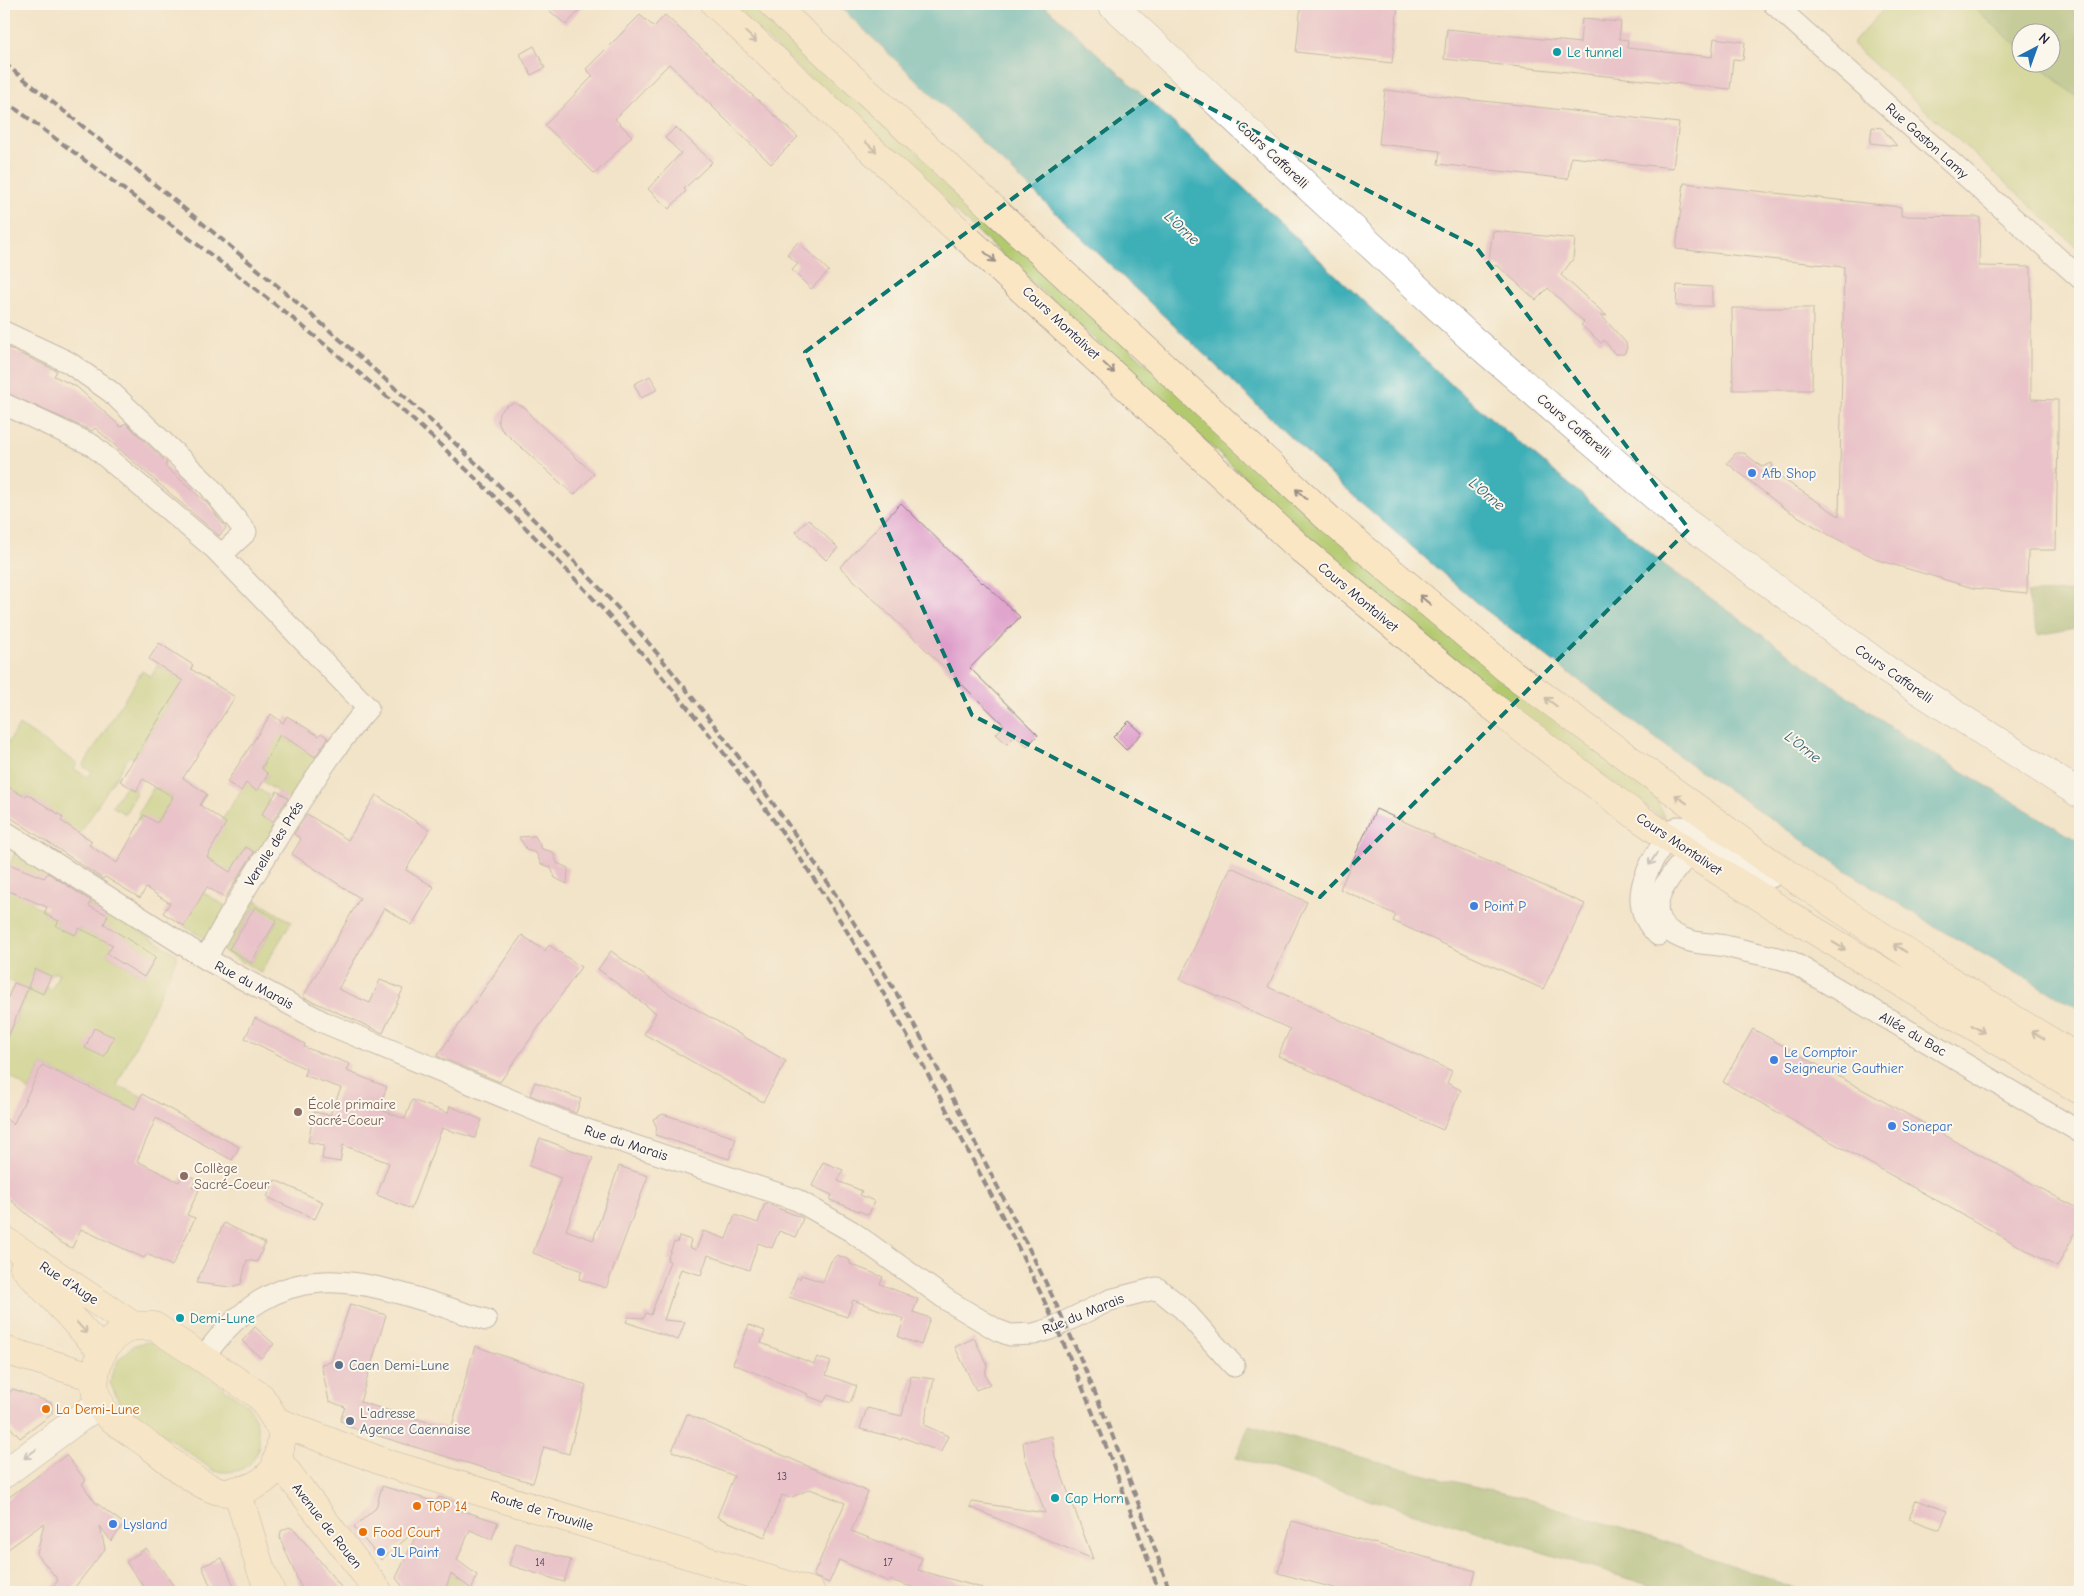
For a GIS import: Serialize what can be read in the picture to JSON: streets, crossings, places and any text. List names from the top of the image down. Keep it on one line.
{"streets":{"main road":["Cours Montalivet","Rue d'Auge","Route de Trouville","Avenue de Rouen"],"street":["Rue Gaston Lamy","Cours Caffarelli","Venelle des Prés","Rue du Marais","Allée du Bac"]},"crossings":[["Cours Montalivet","Allée du Bac"],["Venelle des Prés","Rue du Marais"]],"water":["L'Orne"],"places":["Le tunnel","Afb Shop","Point P","Le Comptoir Seigneurie Gauthier","École primaire Sacré-Coeur","Sonepar","Collège Sacré-Coeur","Demi-Lune","Caen Demi-Lune","La Demi-Lune","L'adresse Agence Caennaise","Cap Horn","TOP 14","Lysland","Food Court","JL Paint"],"house_numbers":["13","14","17"],"north":"top right"}
